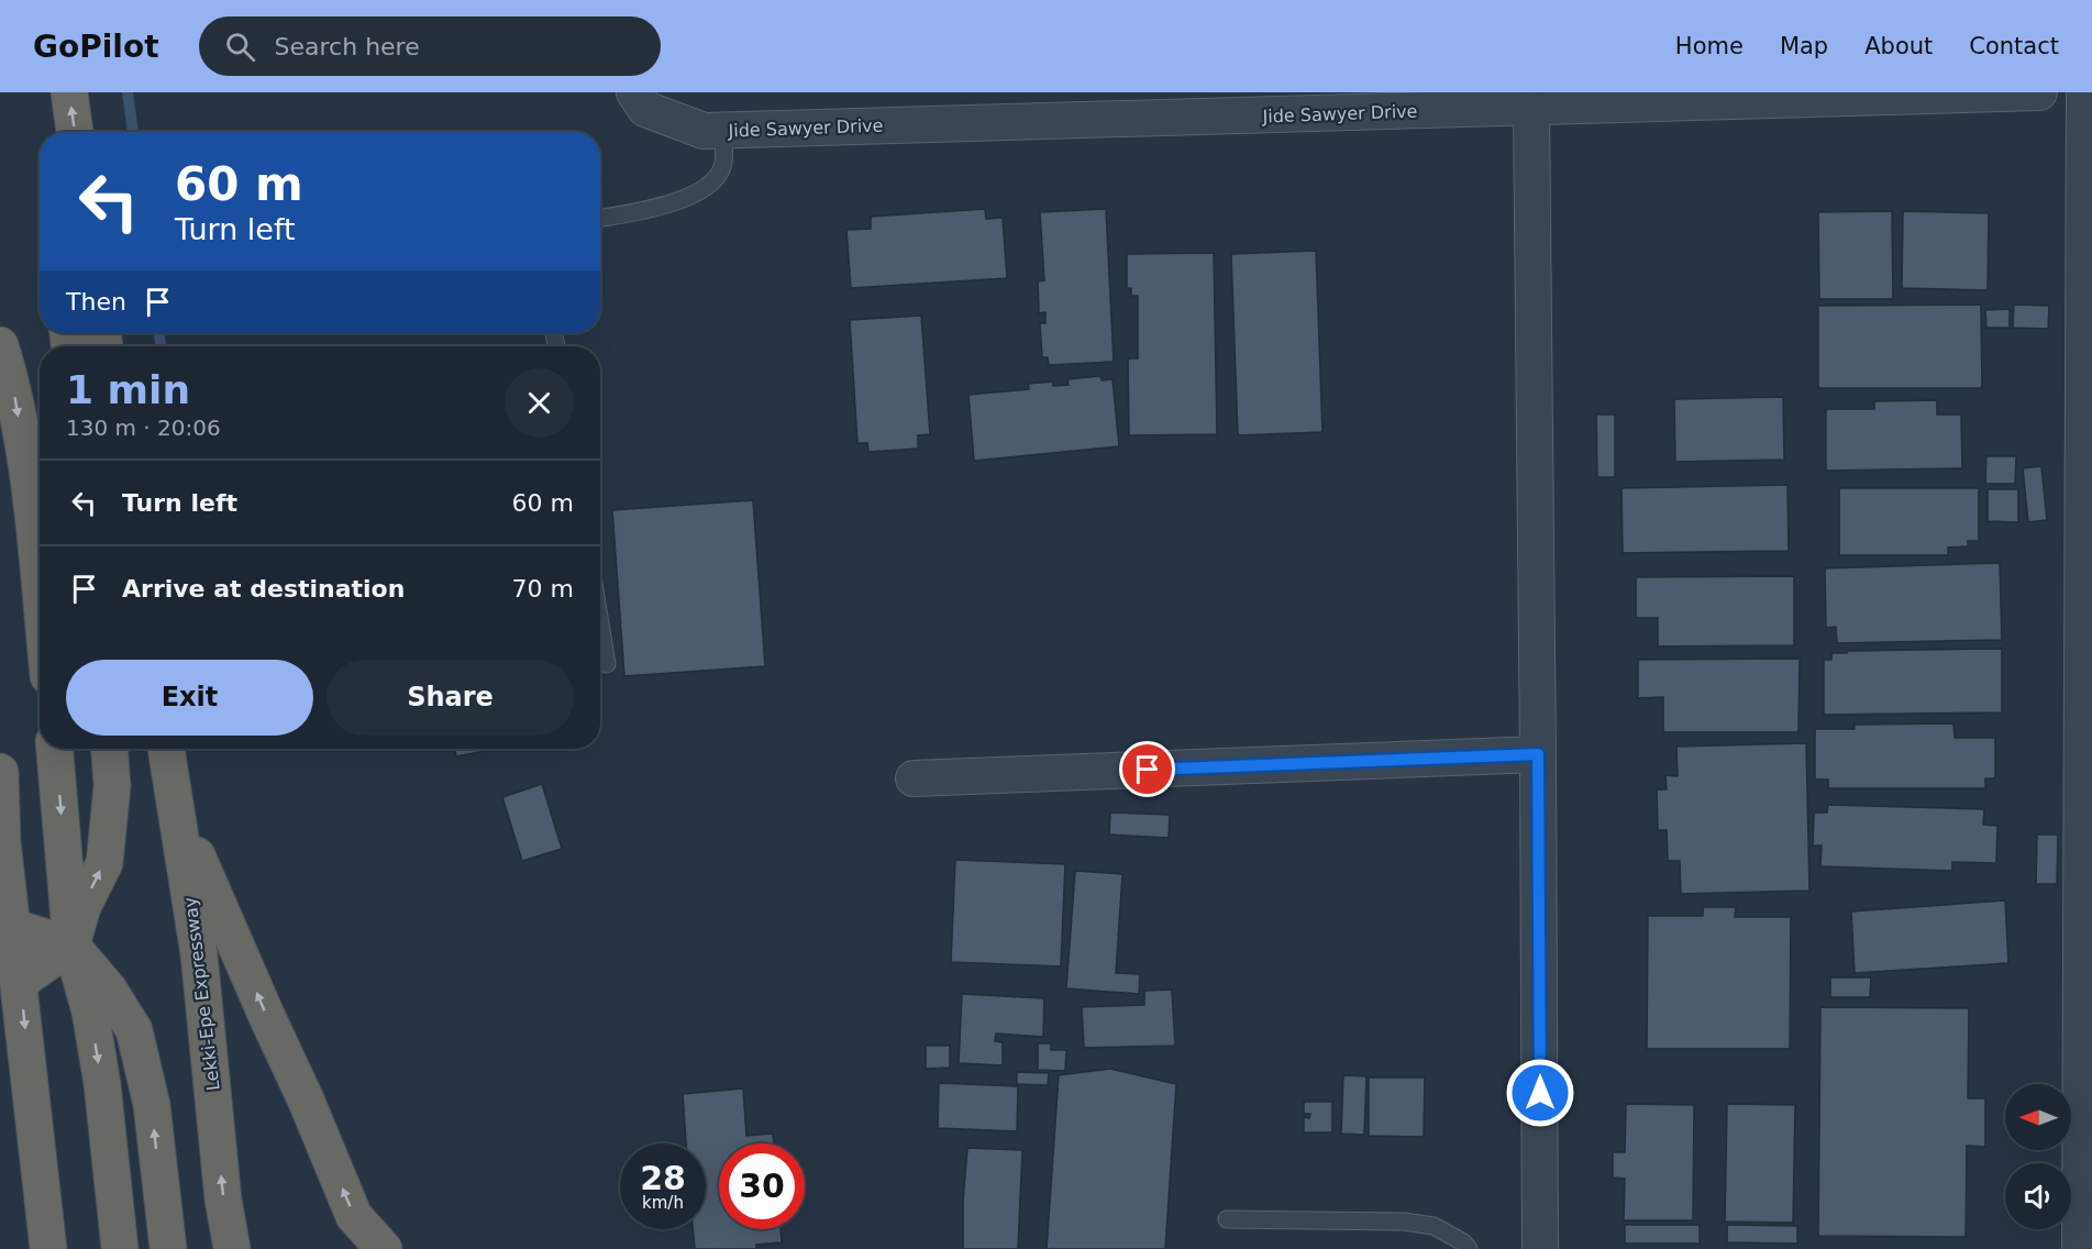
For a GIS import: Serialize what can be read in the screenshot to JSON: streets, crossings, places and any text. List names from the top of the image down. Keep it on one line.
{"streets":{"highway":["Lekki-Epe Expressway"],"street":["Jide Sawyer Drive"]},"north":"left","page":{"header":"GoPilot","search":"Search here","nav":["Home","Map","About","Contact"],"turn":["60 m","Turn left"],"then":"Then","heading":["1 min","130 m · 20:06"],"list":[{"name":"Turn left","value":"60 m"},{"name":"Arrive at destination","value":"70 m"}],"buttons":["Exit","Share"],"speed":"28 km/h","limit":"30"}}
